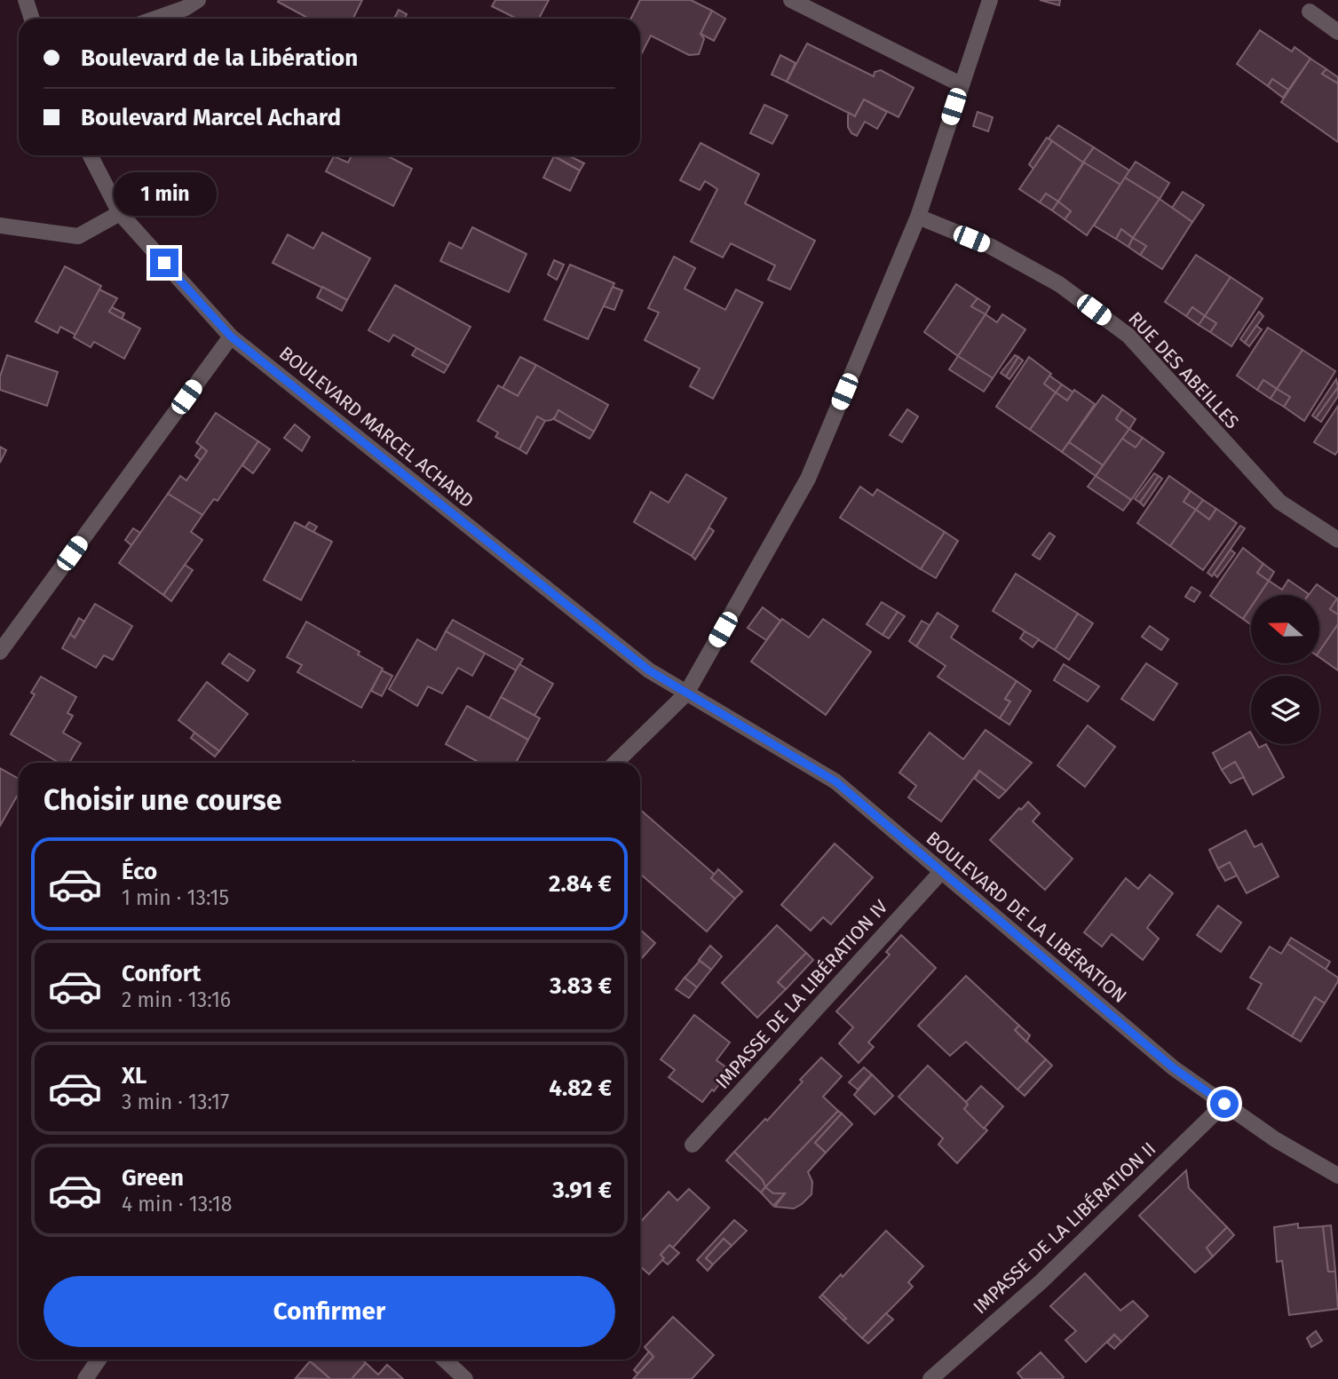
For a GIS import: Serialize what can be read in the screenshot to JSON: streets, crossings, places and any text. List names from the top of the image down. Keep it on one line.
{"streets":{"street":["RUE DES ABEILLES","BOULEVARD MARCEL ACHARD","BOULEVARD DE LA LIBÉRATION","IMPASSE DE LA LIBÉRATION IV","IMPASSE DE LA LIBÉRATION II"]},"crossings":[["BOULEVARD MARCEL ACHARD","BOULEVARD DE LA LIBÉRATION"],["BOULEVARD DE LA LIBÉRATION","IMPASSE DE LA LIBÉRATION IV"],["BOULEVARD DE LA LIBÉRATION","IMPASSE DE LA LIBÉRATION II"]],"north":"left","page":{"banner":["Boulevard de la Libération","Boulevard Marcel Achard"],"bubble":"1 min","heading":"Choisir une course","list":[{"name":"Éco","note":"1 min · 13:15","value":"2.84 €"},{"name":"Confort","note":"2 min · 13:16","value":"3.83 €"},{"name":"XL","note":"3 min · 13:17","value":"4.82 €"},{"name":"Green","note":"4 min · 13:18","value":"3.91 €"}],"buttons":"Confirmer"}}
